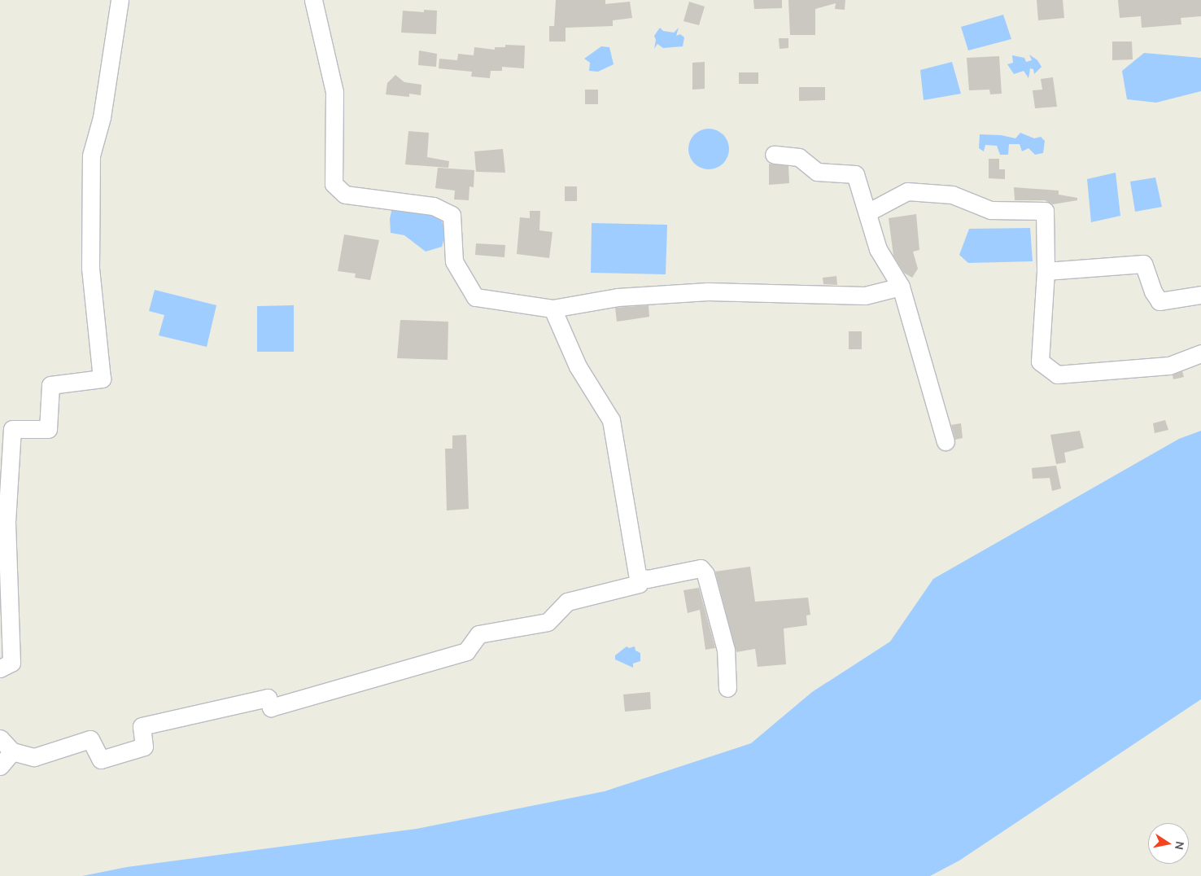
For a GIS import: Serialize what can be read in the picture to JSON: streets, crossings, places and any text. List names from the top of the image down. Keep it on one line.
{"north":"right"}
